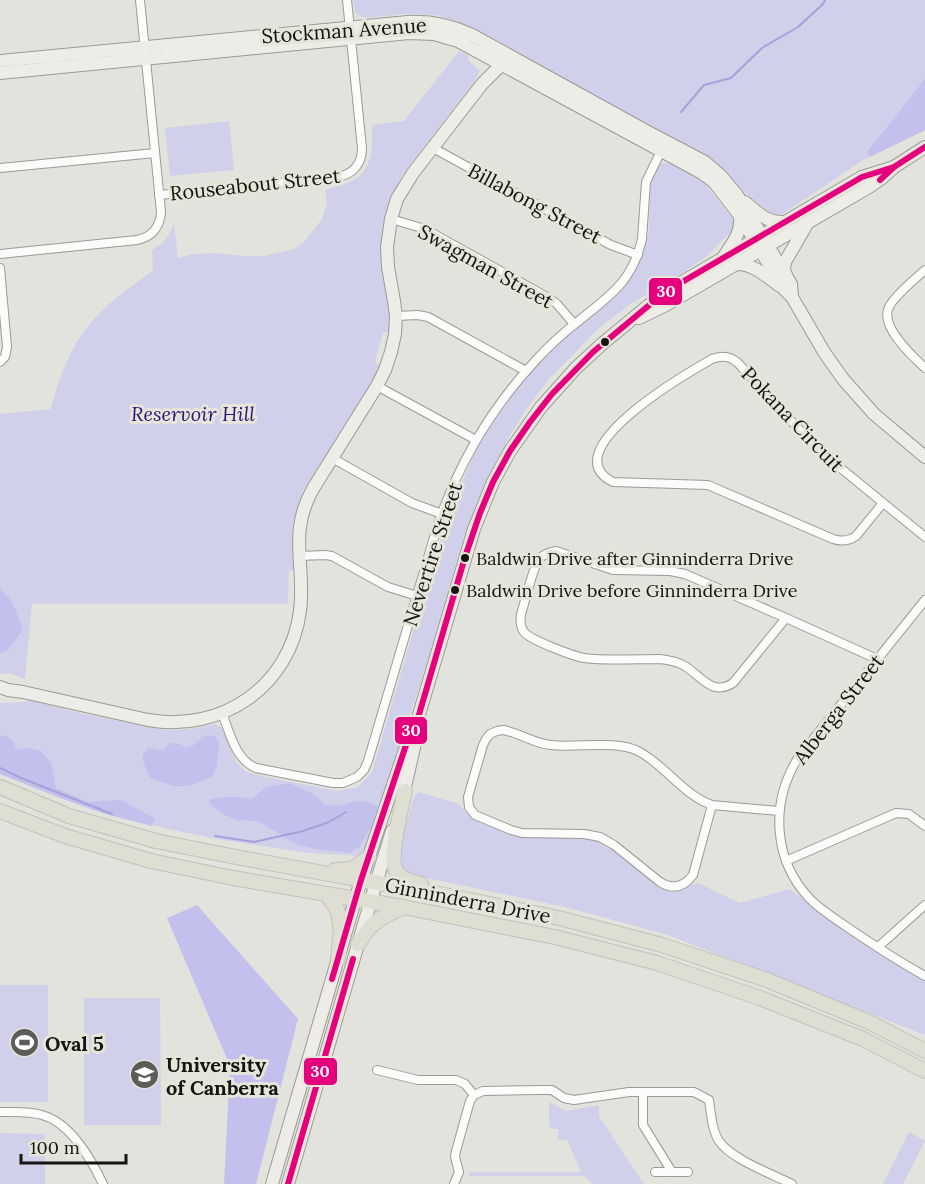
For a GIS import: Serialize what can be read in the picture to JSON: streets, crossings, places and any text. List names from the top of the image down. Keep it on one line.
{"streets":{"main road":["Ginninderra Drive"],"street":["Stockman Avenue","Rouseabout Street","Billabong Street","Swagman Street","Pokana Circuit","Nevertire Street","Alberga Street"]},"crossings":[["Stockman Avenue","Rouseabout Street"],["Stockman Avenue","Nevertire Street"],["Billabong Street","Nevertire Street"],["Swagman Street","Nevertire Street"]],"parks":["Reservoir Hill"],"places":{"other":["Baldwin Drive after Ginninderra Drive","Baldwin Drive before Ginninderra Drive"],"sports":["Oval 5"],"school or university":["University of Canberra"]},"lines":["transit line 30"],"scale_bar":"100 m"}
